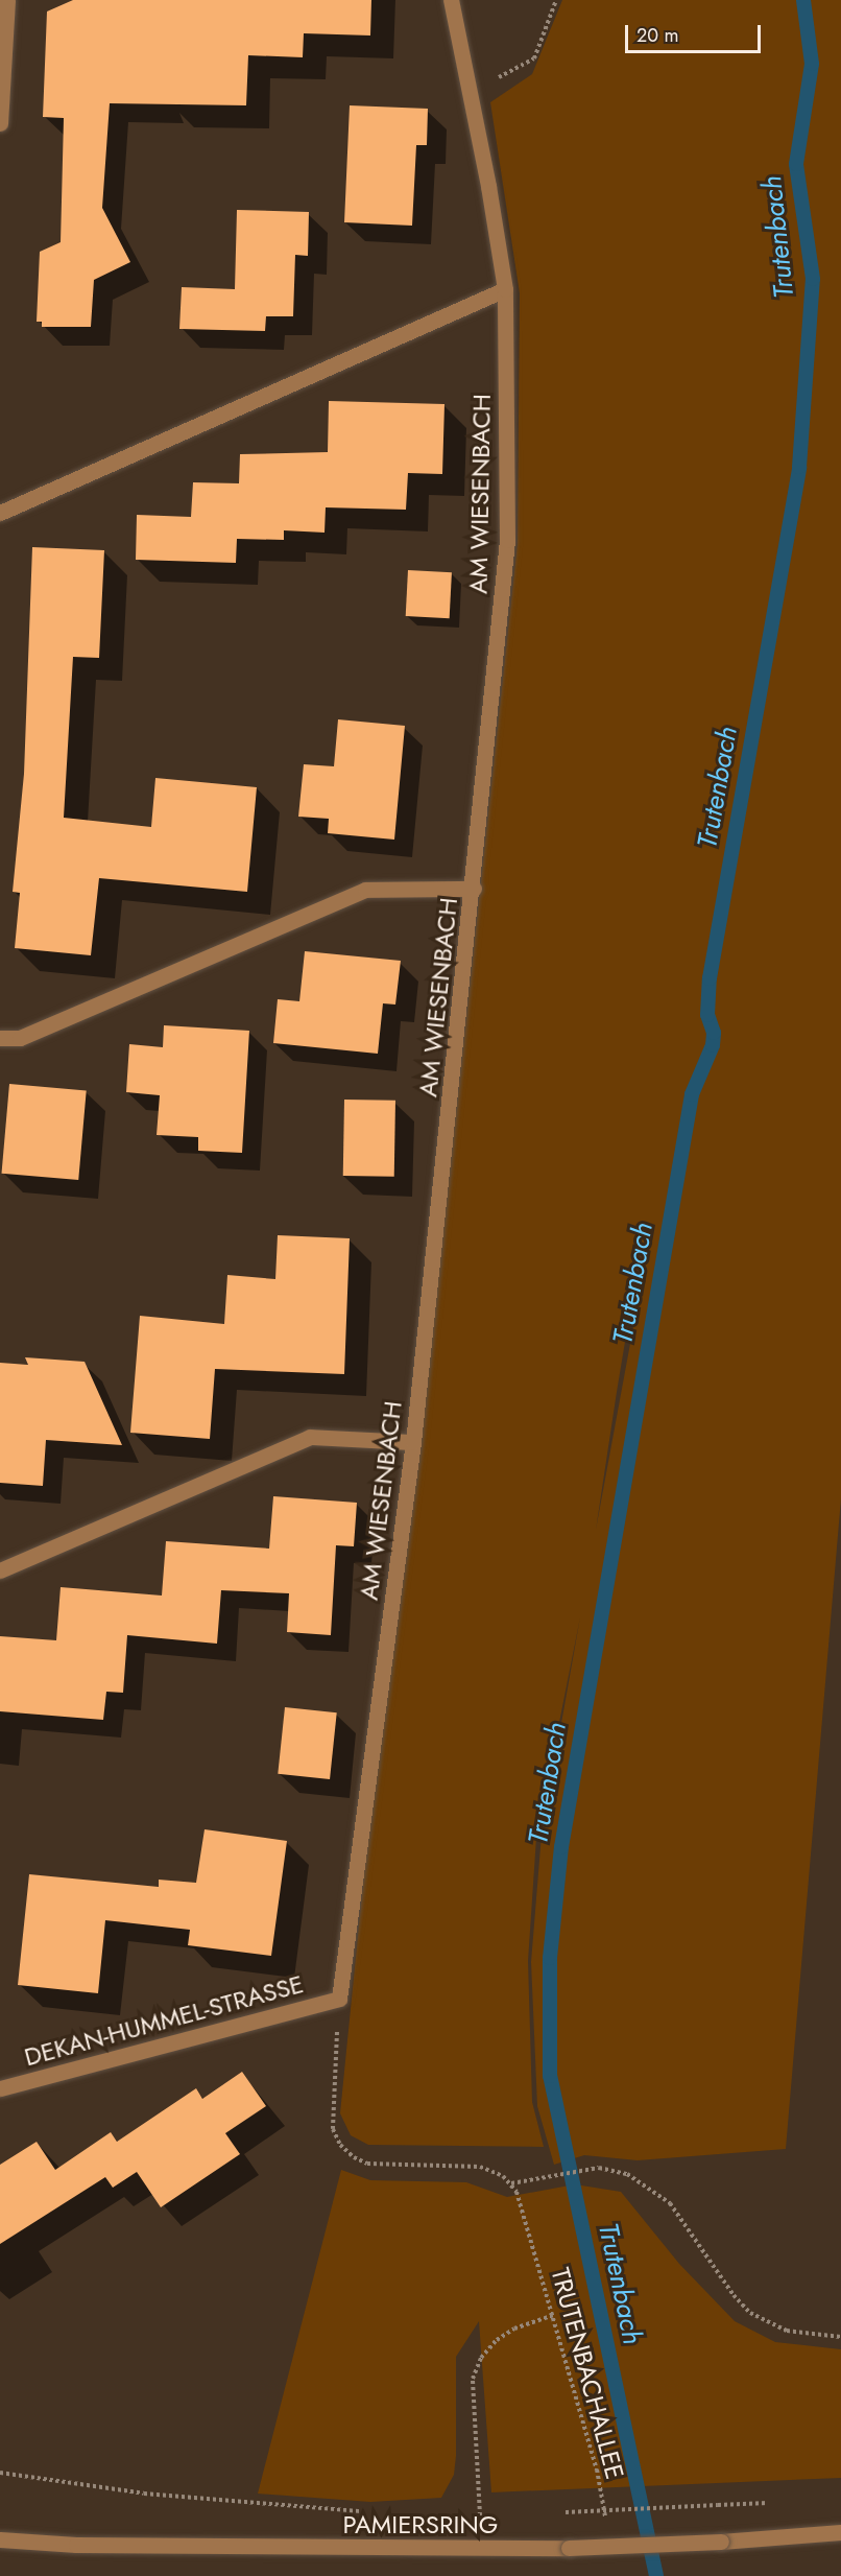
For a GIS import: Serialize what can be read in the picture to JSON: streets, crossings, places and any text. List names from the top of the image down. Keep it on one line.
{"streets":{"street":["AM WIESENBACH","DEKAN-HUMMEL-STRASSE","PAMIERSRING"],"path":["TRUTENBACHALLEE"]},"crossings":[["AM WIESENBACH","DEKAN-HUMMEL-STRASSE"]],"water":["Trutenbach"],"scale_bar":"20 m"}
